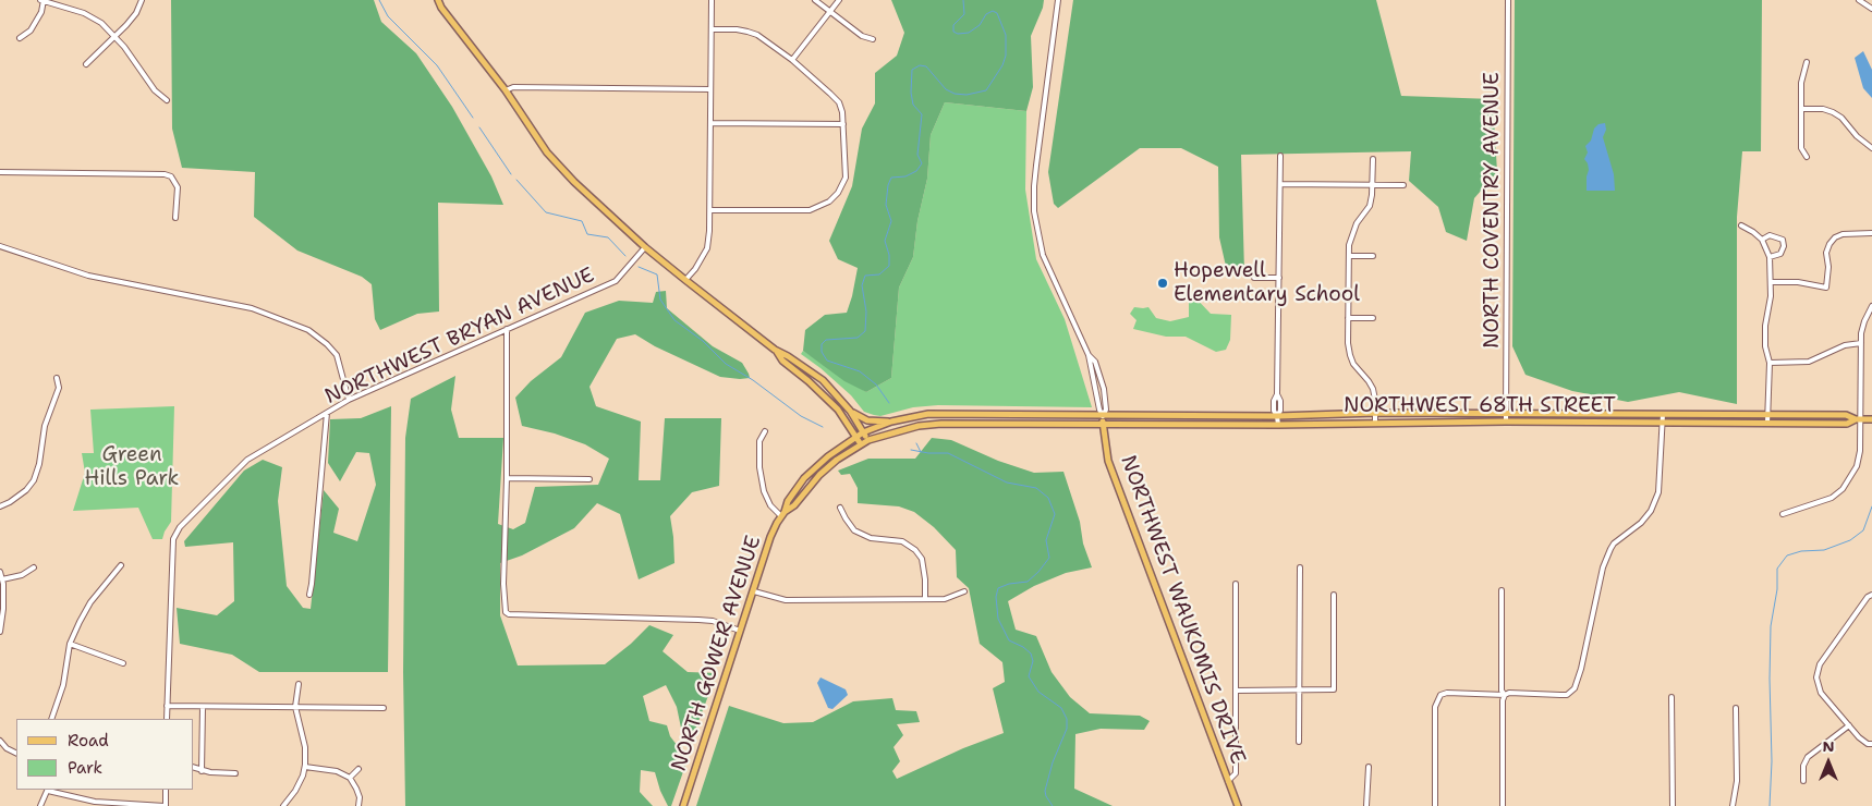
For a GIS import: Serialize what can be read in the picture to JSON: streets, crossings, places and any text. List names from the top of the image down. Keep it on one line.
{"streets":{"main road":["NORTHWEST 68TH STREET","NORTHWEST WAUKOMIS DRIVE","NORTH GOWER AVENUE"],"street":["NORTH COVENTRY AVENUE","NORTHWEST BRYAN AVENUE"]},"crossings":[["NORTH COVENTRY AVENUE","NORTHWEST 68TH STREET"],["NORTHWEST 68TH STREET","NORTHWEST WAUKOMIS DRIVE"],["NORTHWEST 68TH STREET","NORTH GOWER AVENUE"],["NORTHWEST WAUKOMIS DRIVE","NORTH GOWER AVENUE"]],"parks":["Green Hills Park"],"places":["Hopewell Elementary School"],"legend":["Road","Park"],"north":"top"}
